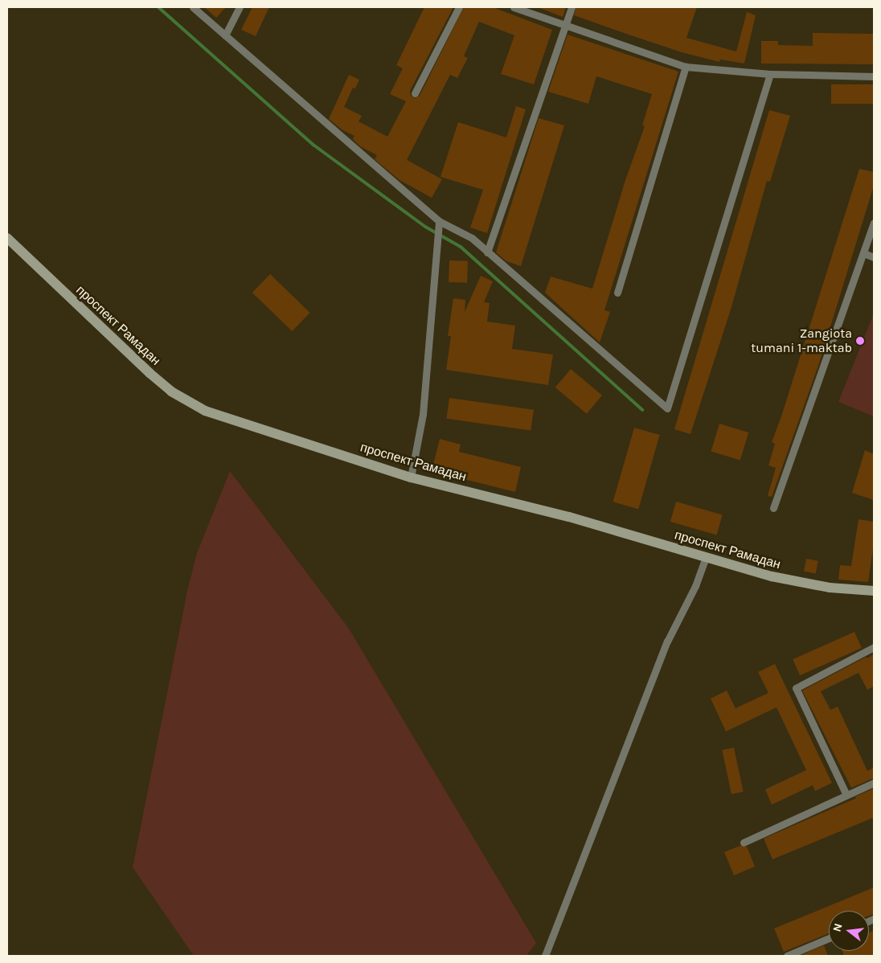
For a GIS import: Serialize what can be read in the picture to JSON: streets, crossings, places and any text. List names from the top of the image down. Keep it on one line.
{"streets":{"main road":["проспект Рамадан"]},"places":["Zangiota tumani 1-maktab"],"north":"left"}
